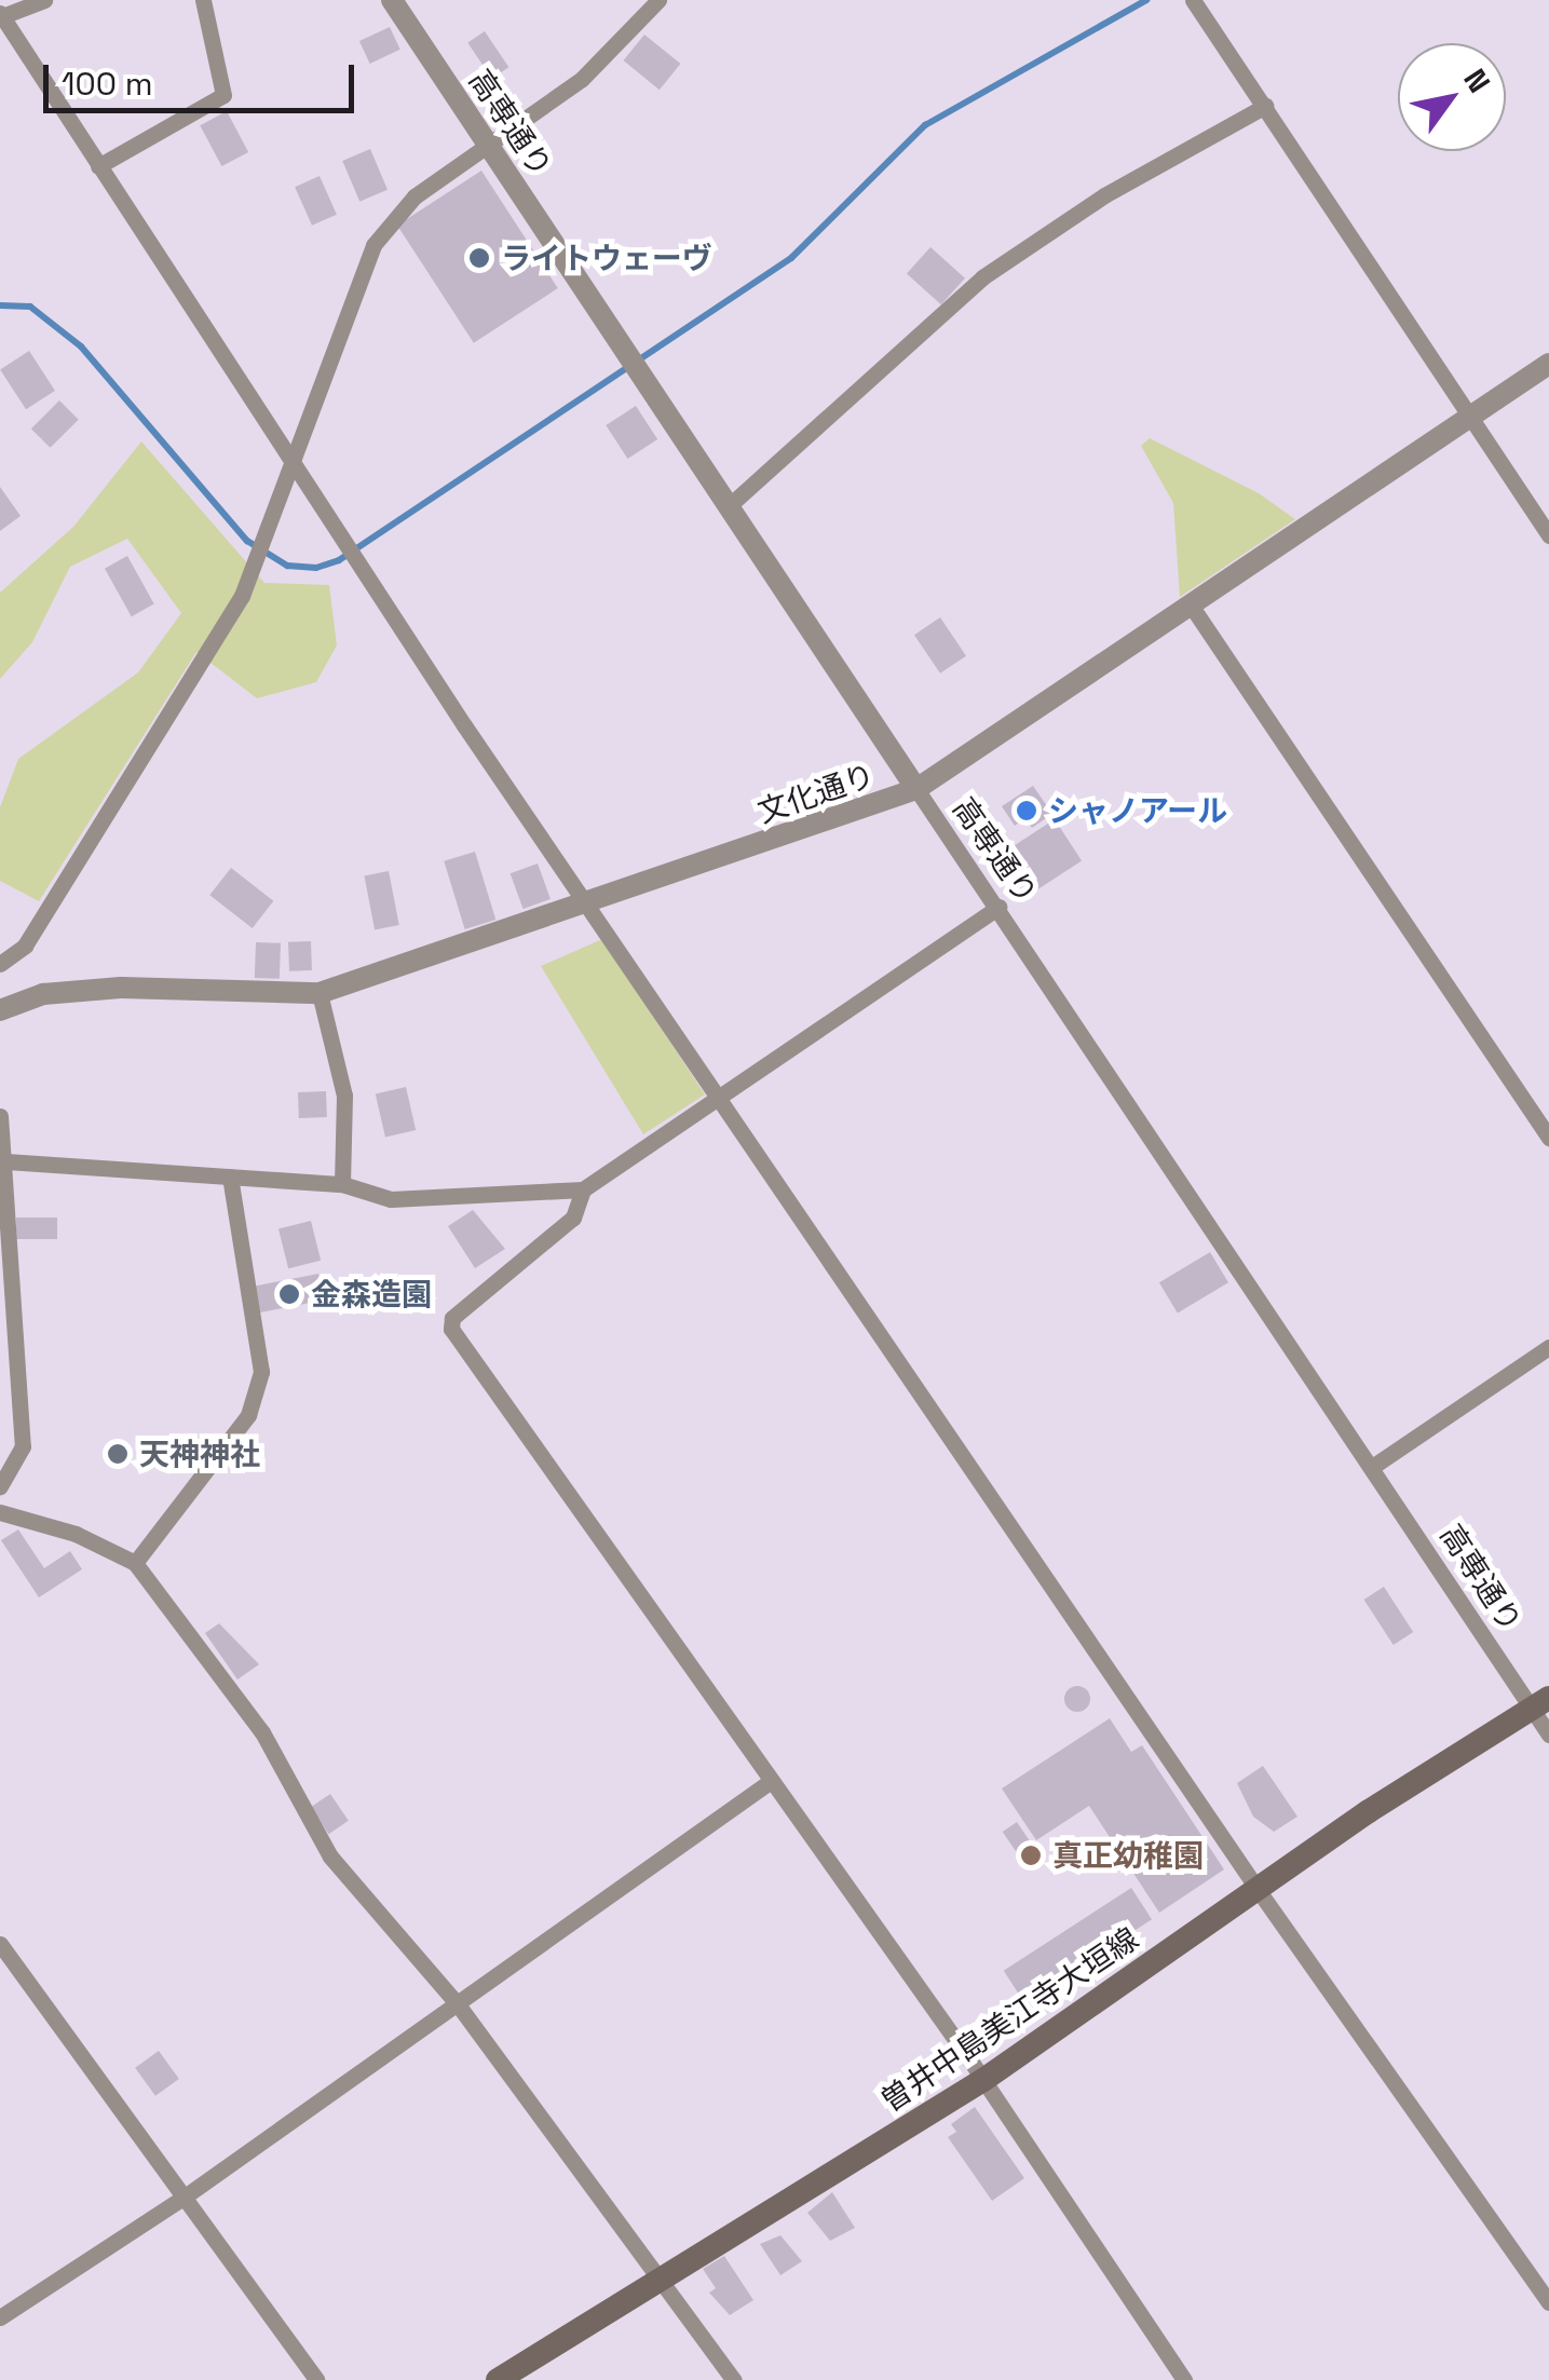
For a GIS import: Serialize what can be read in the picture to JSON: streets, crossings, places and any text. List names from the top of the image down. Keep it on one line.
{"streets":{"main road":["曽井中島美江寺大垣線"],"street":["高専通り","文化通り"]},"crossings":[["高専通り","文化通り"],["高専通り","曽井中島美江寺大垣線"]],"places":["ライトウェーヴ","シャノアール","金森造園","天神神社","真正幼稚園"],"scale_bar":"100 m","north":"top right"}
